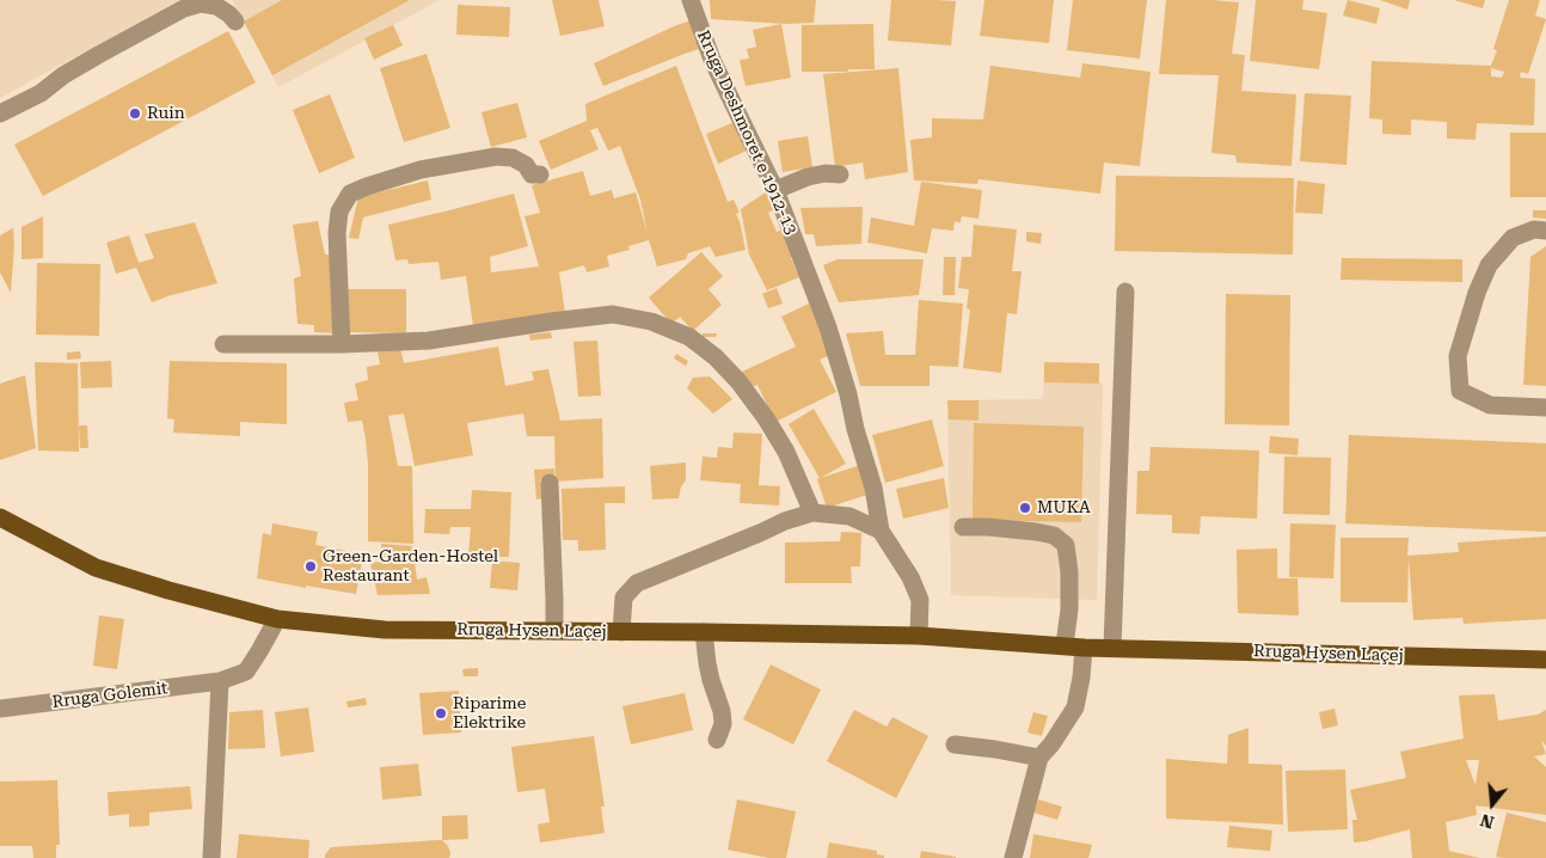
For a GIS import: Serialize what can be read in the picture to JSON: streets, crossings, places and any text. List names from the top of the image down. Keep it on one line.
{"streets":{"main road":["Rruga Hysen Laçej"],"street":["Rruga Deshmoret e 1912-13","Rruga Golemit"]},"crossings":[["Rruga Deshmoret e 1912-13","Rruga Hysen Laçej"],["Rruga Hysen Laçej","Rruga Golemit"]],"places":["Ruin","MUKA","Green-Garden-Hostel Restaurant","Riparime Elektrike"],"north":"bottom"}
